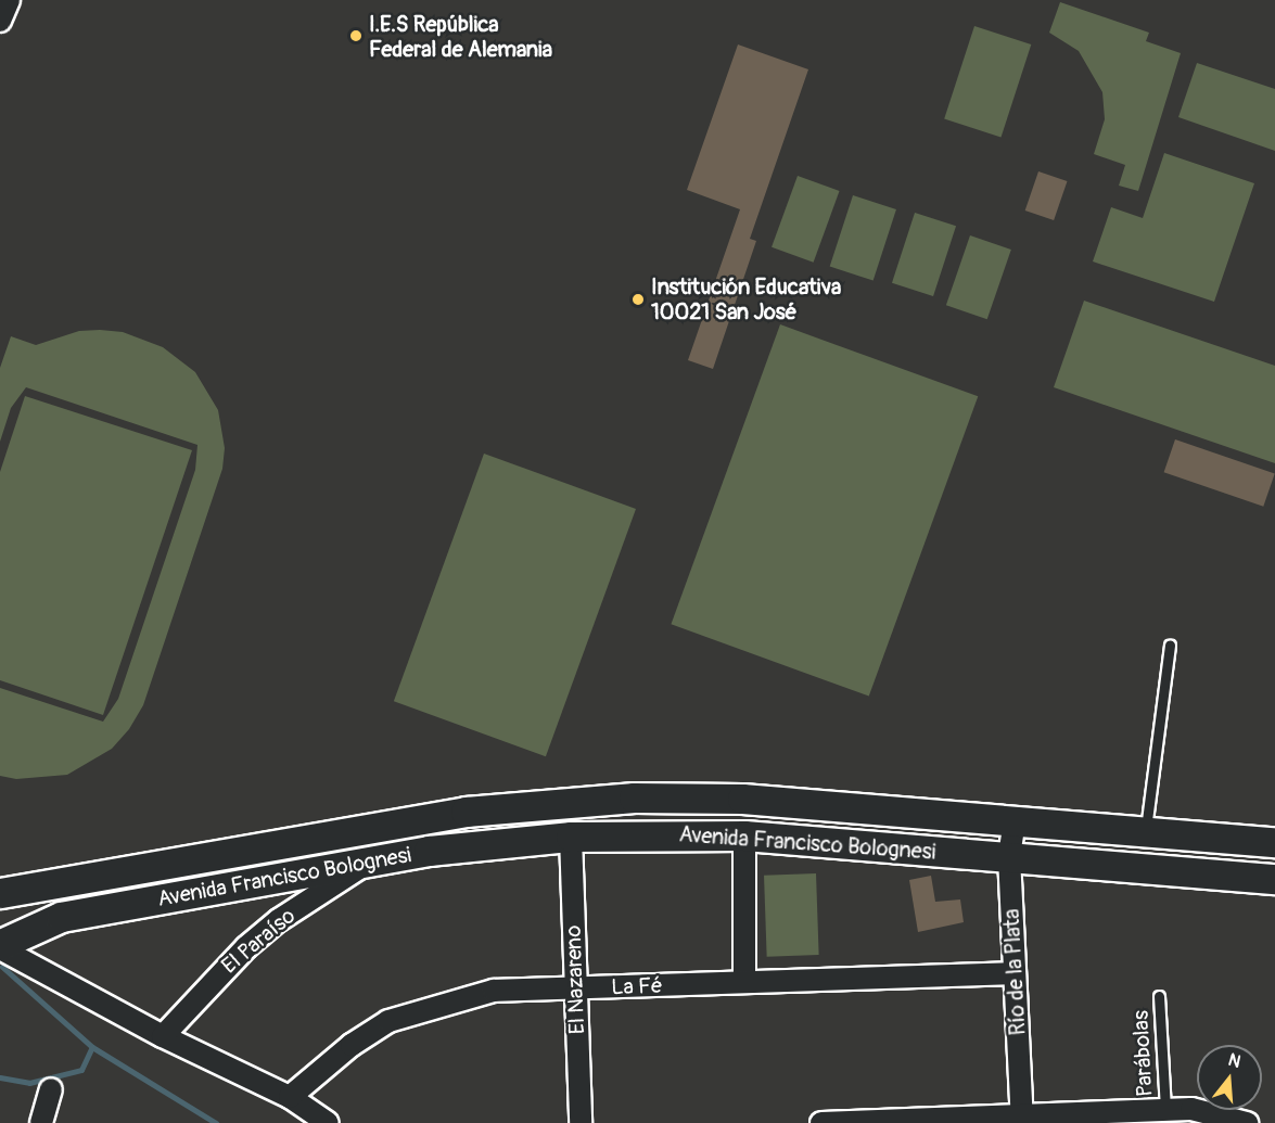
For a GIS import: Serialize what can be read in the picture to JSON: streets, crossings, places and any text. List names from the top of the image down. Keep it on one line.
{"streets":{"main road":["Avenida Francisco Bolognesi"],"street":["El Paraíso","Río de la Plata","El Nazareno","La Fé"],"lane":["Parábolas"]},"crossings":[["Avenida Francisco Bolognesi","El Paraíso"],["Avenida Francisco Bolognesi","Río de la Plata"],["Avenida Francisco Bolognesi","El Nazareno"],["Río de la Plata","La Fé"],["El Nazareno","La Fé"]],"places":["I.E.S República Federal de Alemania","Institución Educativa 10021 San José"],"north":"top"}
